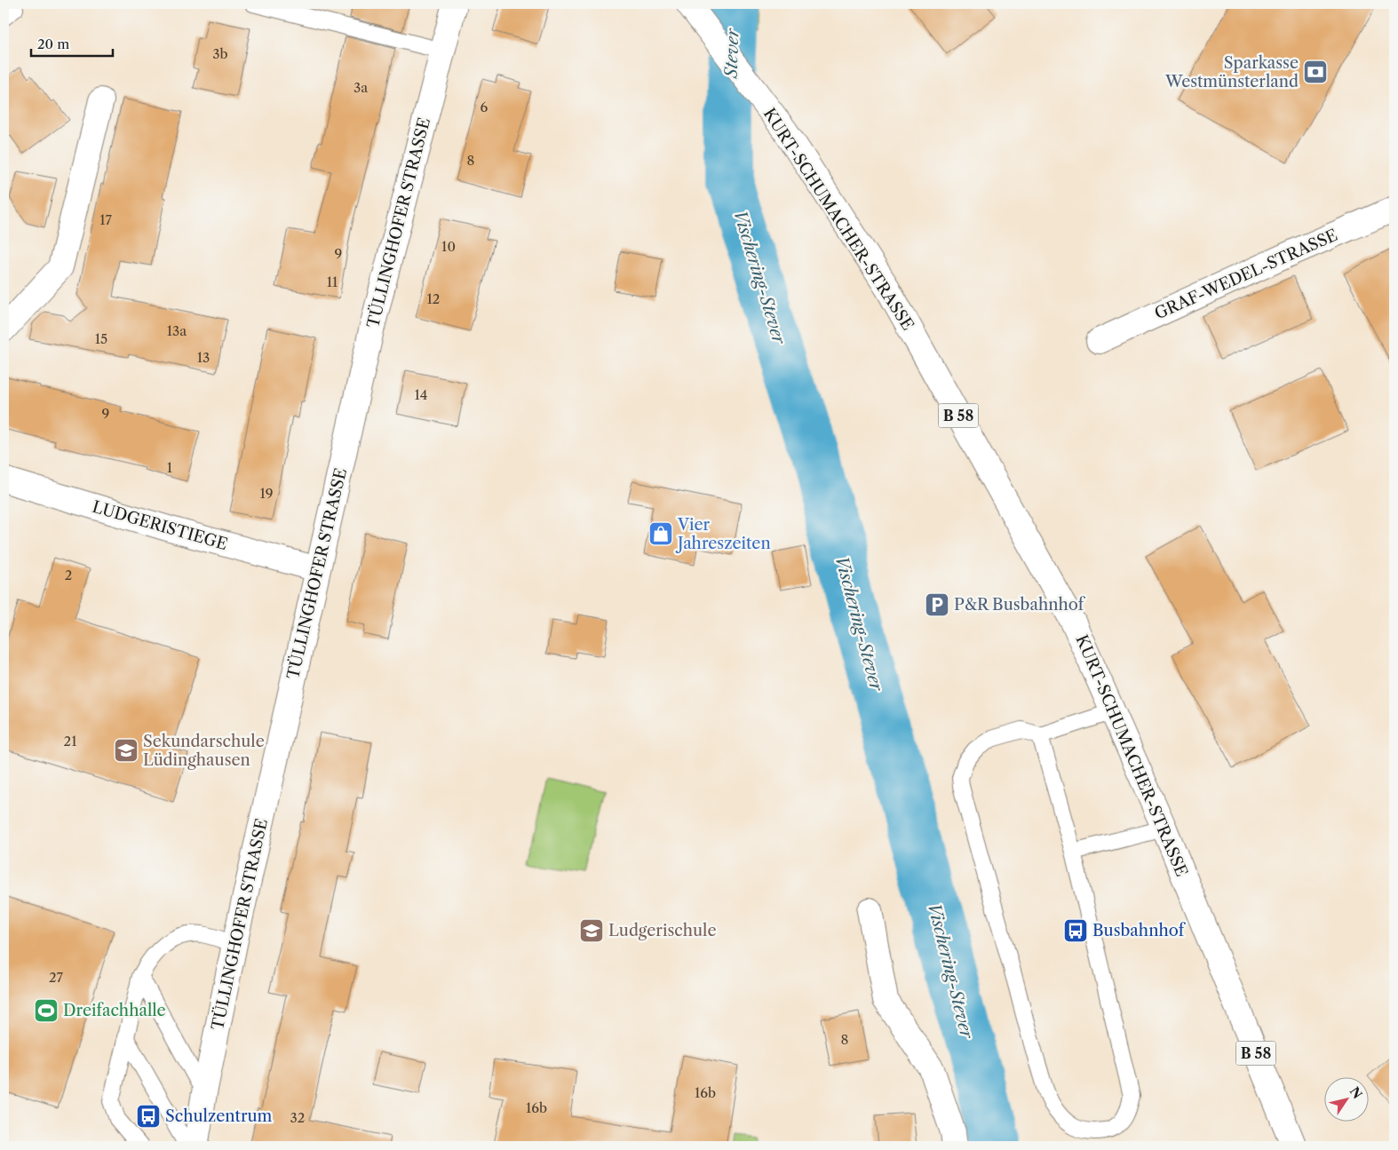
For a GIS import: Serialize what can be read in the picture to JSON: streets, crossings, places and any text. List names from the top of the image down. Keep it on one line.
{"streets":{"street":["KURT-SCHUMACHER-STRASSE","TÜLLINGHOFER STRASSE","GRAF-WEDEL-STRASSE","B 58","LUDGERISTIEGE"]},"crossings":[["TÜLLINGHOFER STRASSE","LUDGERISTIEGE"]],"water":["Stever","Vischering-Stever"],"places":{"bank":["Sparkasse Westmünsterland"],"shop":["Vier Jahreszeiten"],"parking":["P&R Busbahnhof"],"school or university":["Sekundarschule Lüdinghausen","Ludgerischule"],"bus stop":["Busbahnhof","Schulzentrum"],"sports":["Dreifachhalle"]},"house_numbers":["3b","3a","6","8","17","10","9","11","12","13a","15","13","14","9","1","19","2","21","27","8","16b","16b","32"],"scale_bar":"20 m","north":"top right"}
